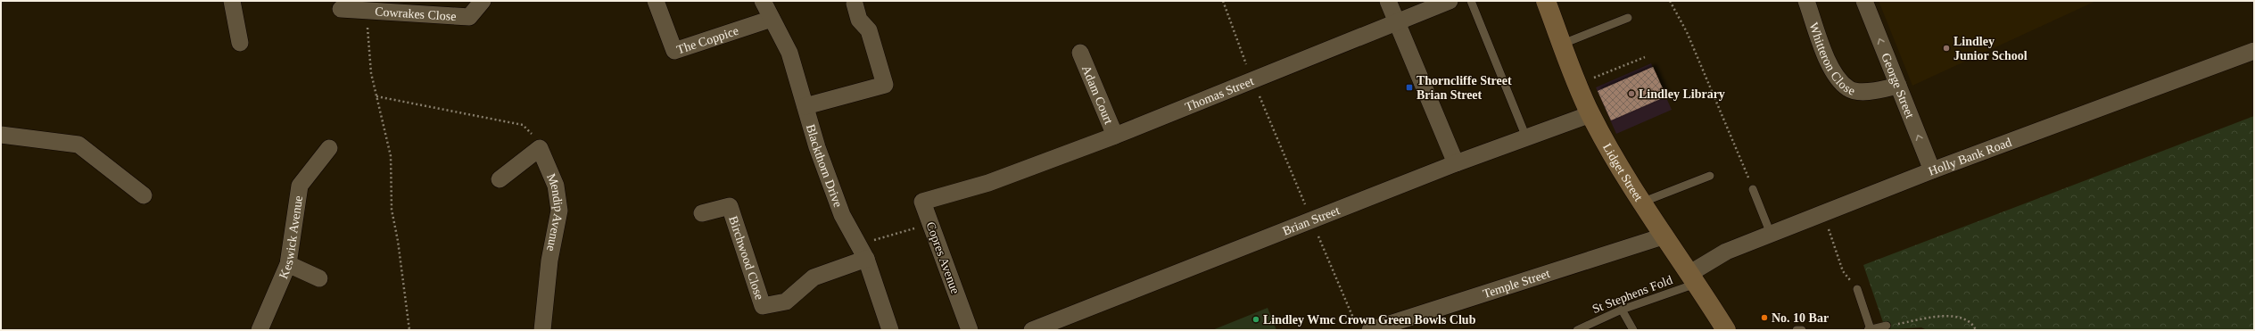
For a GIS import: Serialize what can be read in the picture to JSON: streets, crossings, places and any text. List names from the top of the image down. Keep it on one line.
{"streets":{"street":["Cowrakes Close","The Coppice","Whitteron Close","George Street","Thomas Street","Adam Court","Holly Bank Road","Blackthorn Drive","Lidget Street","Mendip Avenue","Brian Street","Keswick Avenue","Birchwood Close","Copres Avenue","Temple Street"],"lane":["St Stephens Fold"]},"crossings":[["The Coppice","Blackthorn Drive"],["Whitteron Close","George Street"],["George Street","Holly Bank Road"],["Thomas Street","Adam Court"],["Thomas Street","Copres Avenue"],["Holly Bank Road","Lidget Street"],["Holly Bank Road","St Stephens Fold"],["Blackthorn Drive","Birchwood Close"],["Lidget Street","Brian Street"],["Lidget Street","Temple Street"],["Lidget Street","St Stephens Fold"]],"one_way":["George Street"],"places":{"other":["Lindley Junior School","Lindley Library","No. 10 Bar","Lindley Wmc Crown Green Bowls Club"],"transit":["Thorncliffe Street Brian Street"]}}
